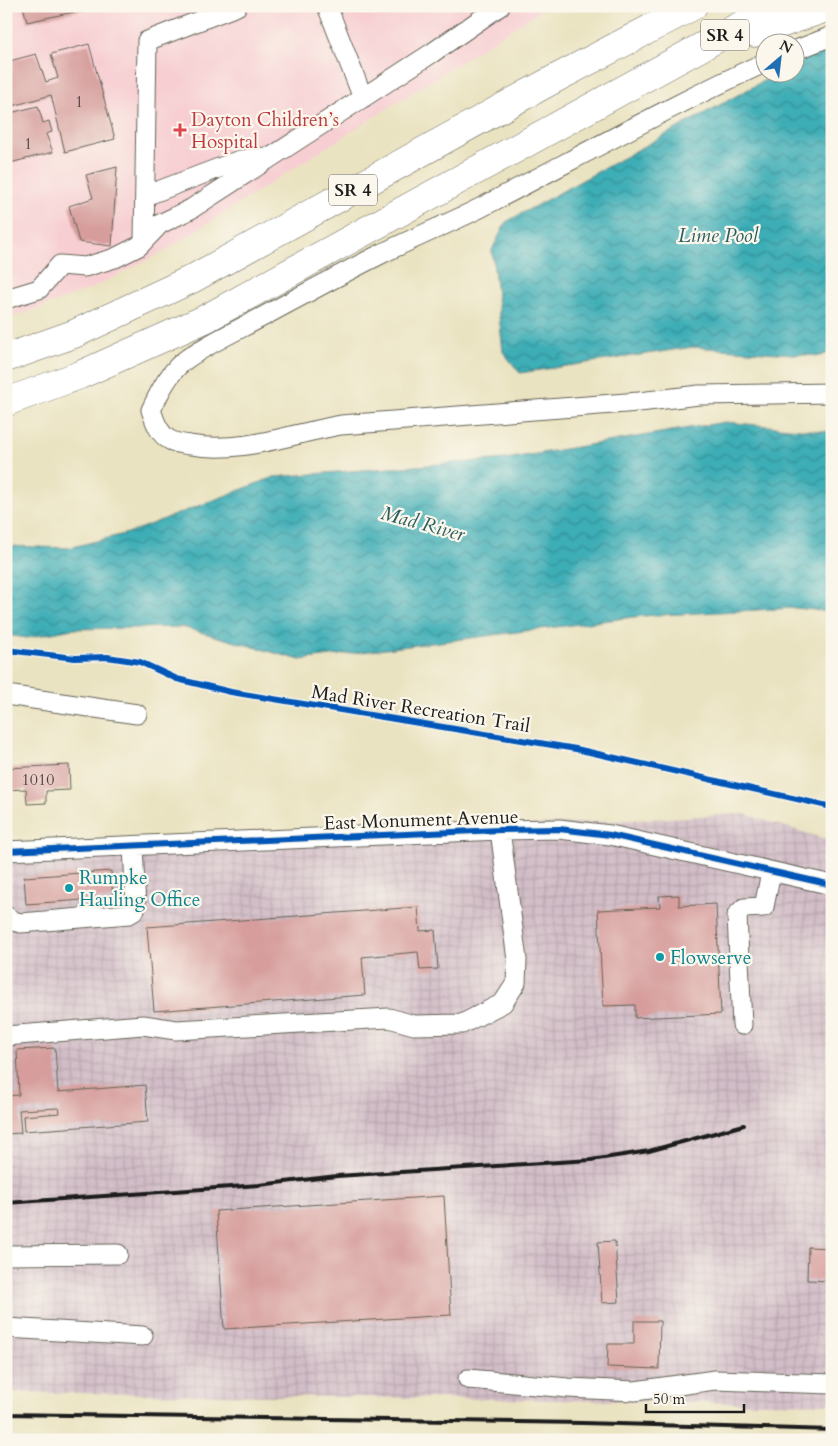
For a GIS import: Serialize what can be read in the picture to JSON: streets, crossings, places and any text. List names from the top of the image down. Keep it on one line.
{"streets":{"highway":["SR 4"],"street":["East Monument Avenue"],"cycle path":["Mad River Recreation Trail"]},"water":["Lime Pool","Mad River"],"places":{"health":["Dayton Children’s Hospital"],"other":["Rumpke Hauling Office","Flowserve"]},"house_numbers":["1","1","1010"],"scale_bar":"50 m","north":"top right"}
